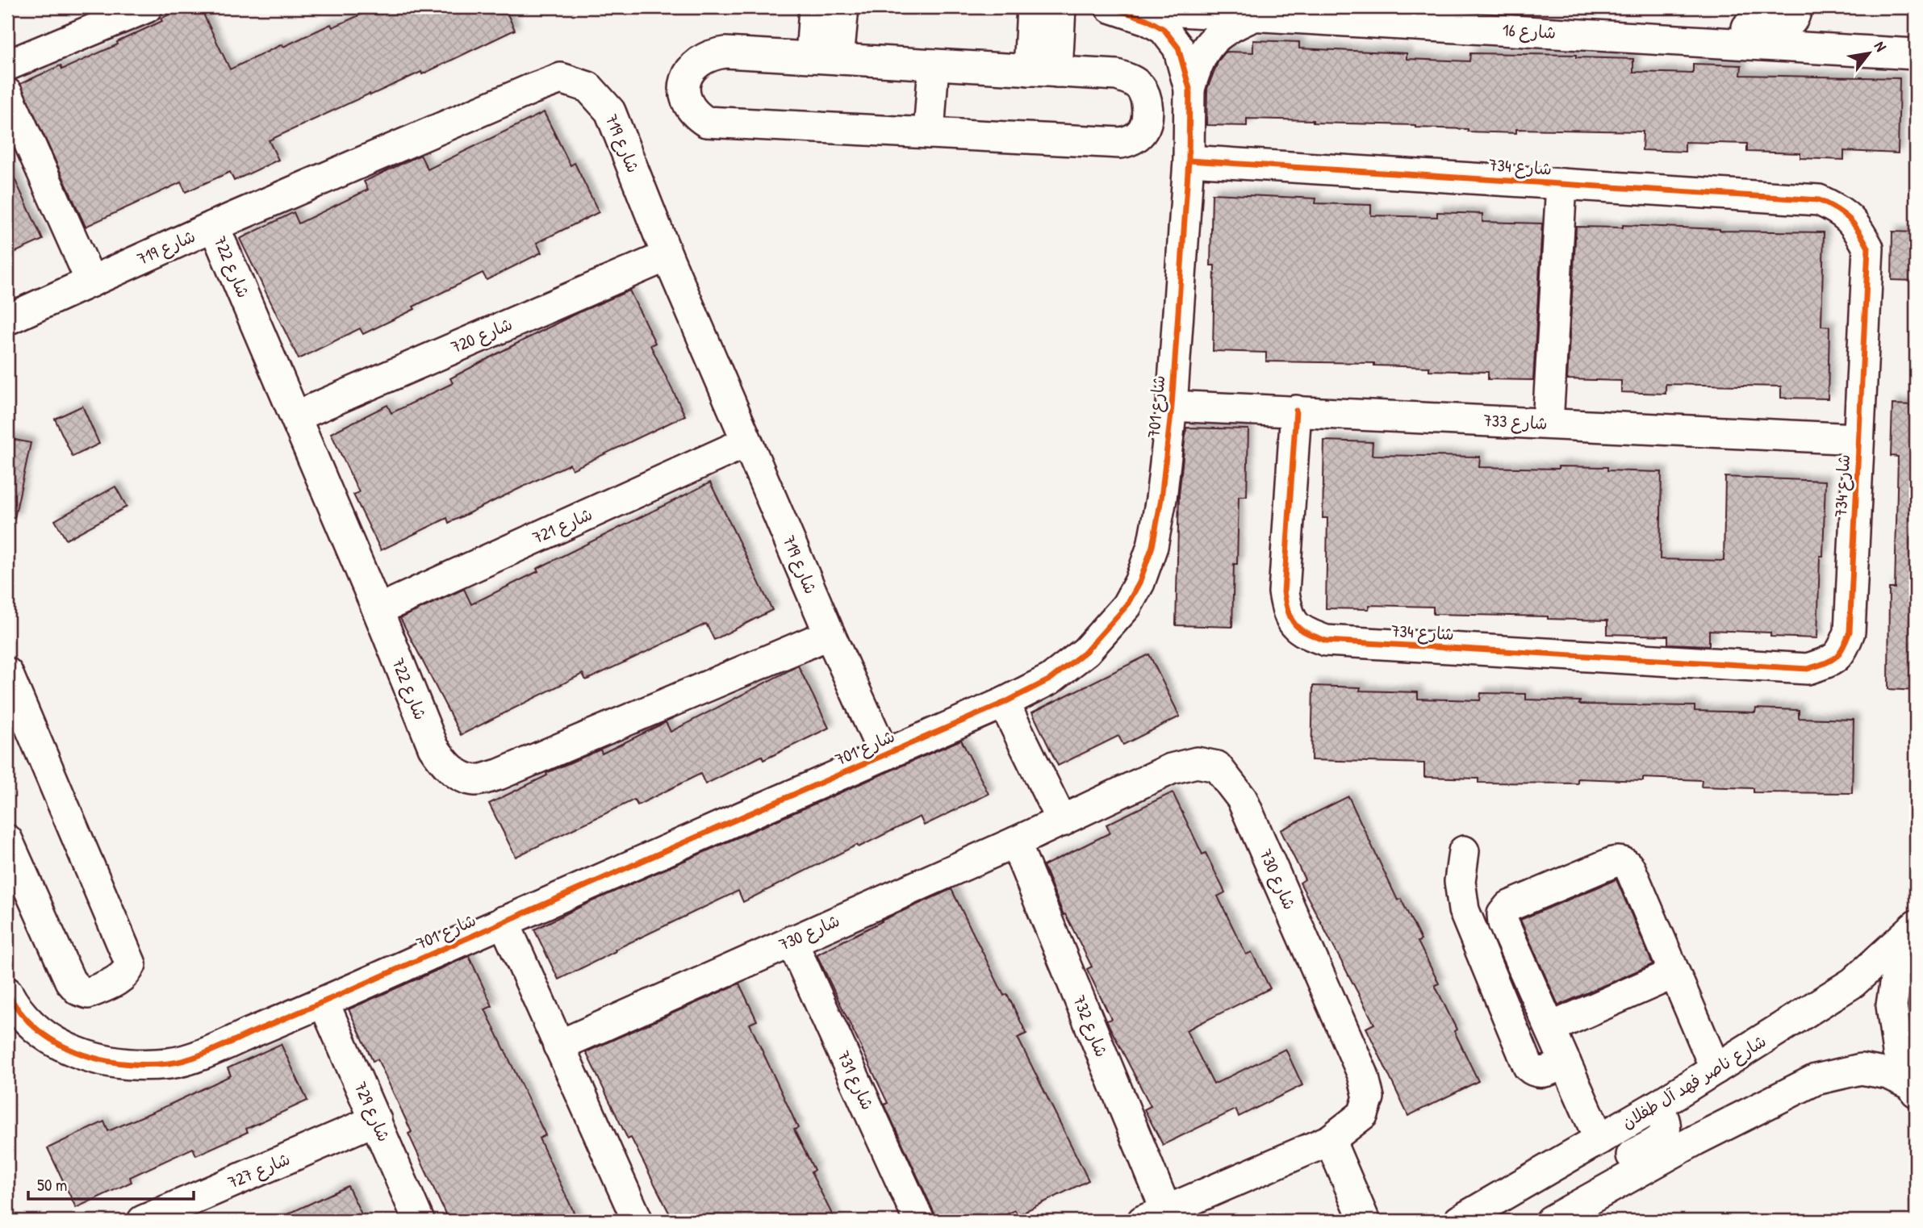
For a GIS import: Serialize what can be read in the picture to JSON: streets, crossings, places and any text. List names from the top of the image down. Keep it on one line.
{"streets":{"street":["شارع 16","شارع 719","شارع 734","شارع 722","شارع 720","شارع 701","شارع 733","شارع 721","شارع 730","شارع 732","شارع 731","شارع ناصر فهد آل طفلان","شارع 729","شارع 727"]},"crossings":[["شارع 16","شارع 701"],["شارع 719","شارع 722"],["شارع 719","شارع 720"],["شارع 719","شارع 701"],["شارع 719","شارع 721"],["شارع 734","شارع 701"],["شارع 734","شارع 733"],["شارع 722","شارع 720"],["شارع 722","شارع 721"],["شارع 701","شارع 733"],["شارع 701","شارع 729"],["شارع 730","شارع 732"],["شارع 730","شارع 731"],["شارع 729","شارع 727"]],"scale_bar":"50 m","north":"top right"}
